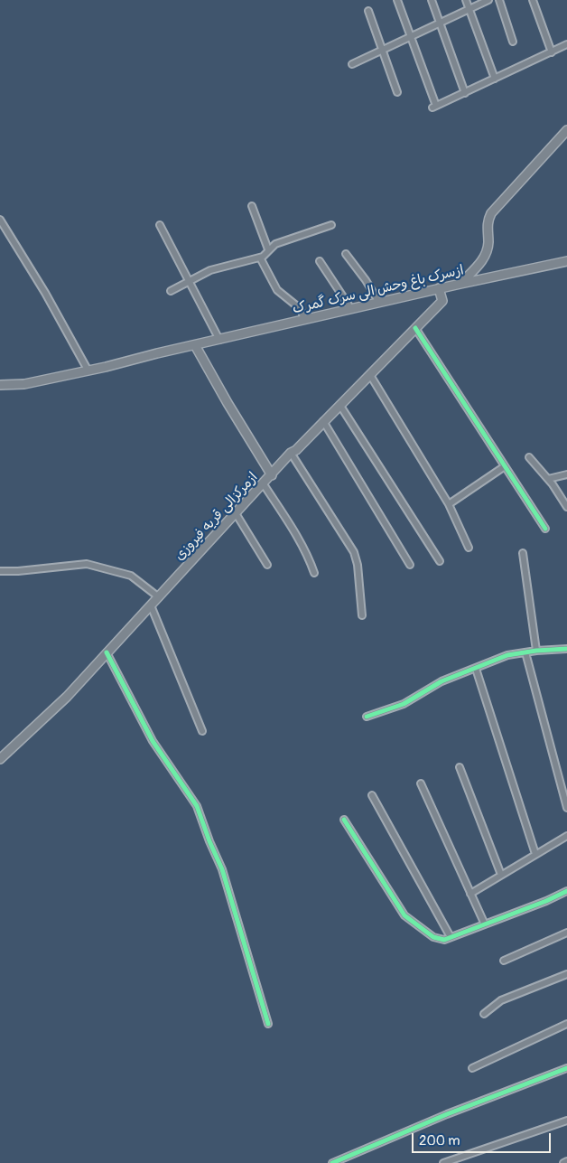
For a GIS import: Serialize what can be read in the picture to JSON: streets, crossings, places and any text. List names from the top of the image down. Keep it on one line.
{"streets":{"main road":["ازسرک باغ وحش الی سرک گمرک","ازمرکزالی قریه فیروزی"]},"crossings":[["ازسرک باغ وحش الی سرک گمرک","ازمرکزالی قریه فیروزی"]],"scale_bar":"200 m"}
